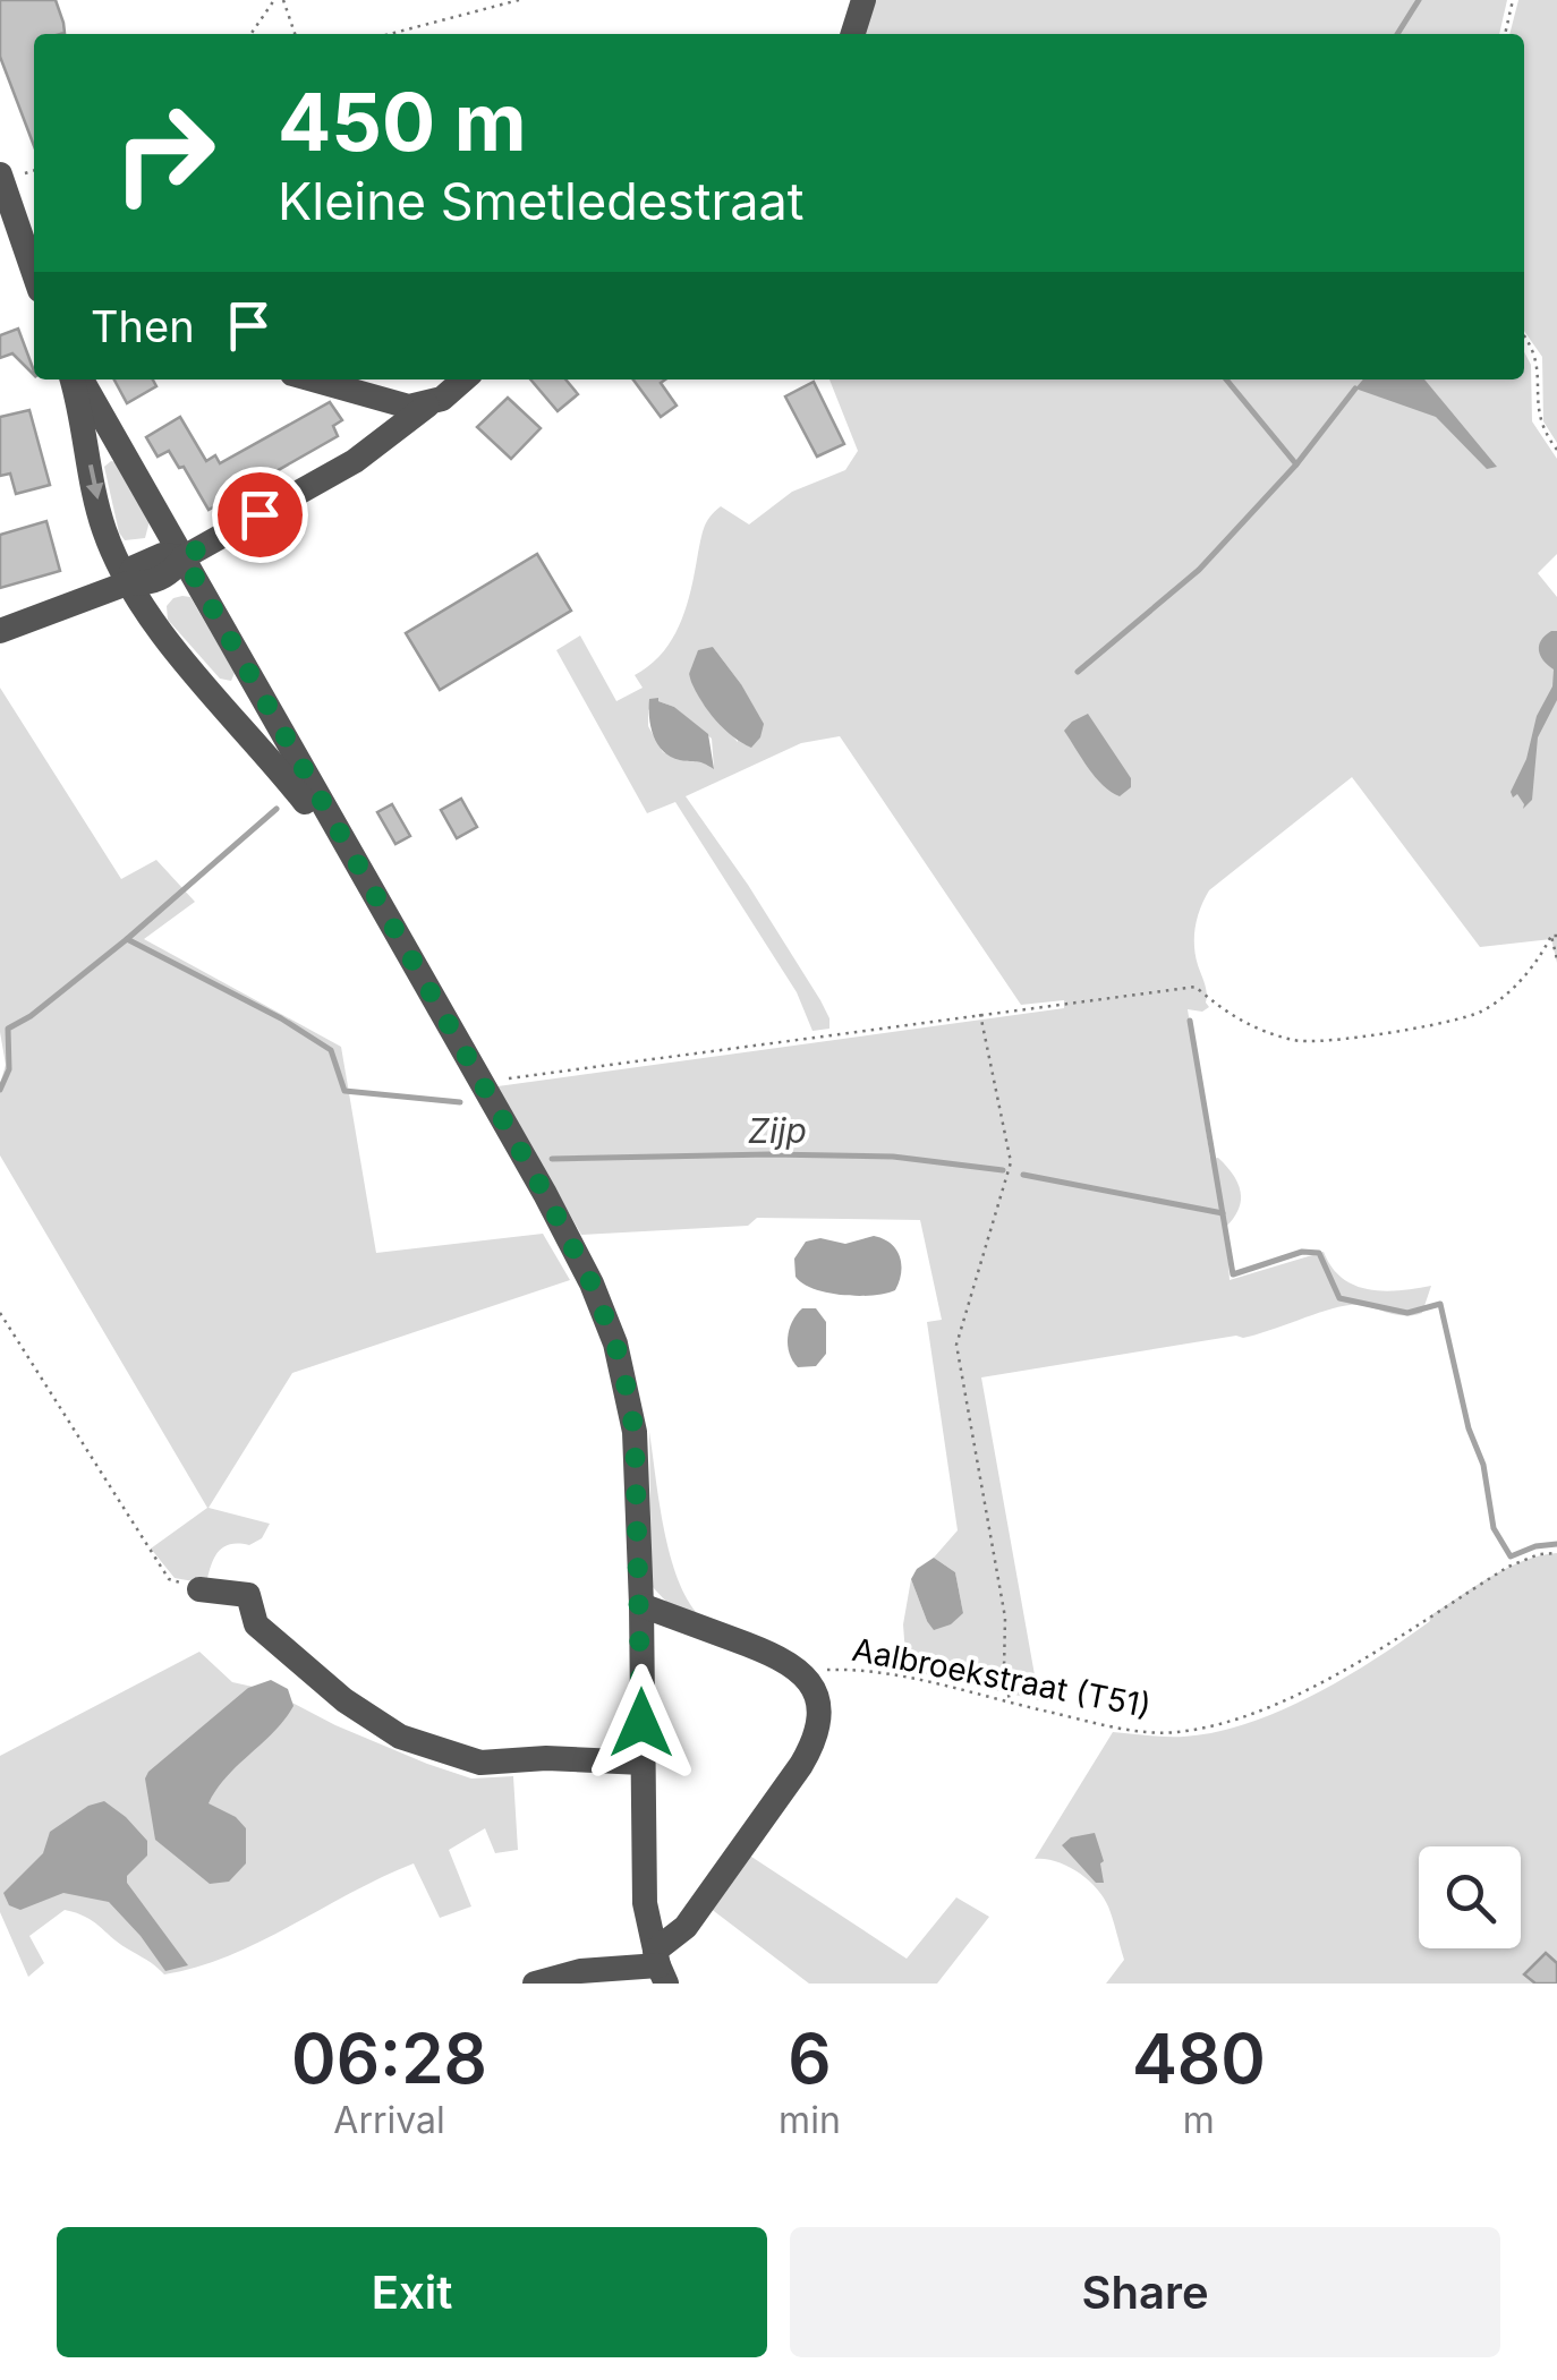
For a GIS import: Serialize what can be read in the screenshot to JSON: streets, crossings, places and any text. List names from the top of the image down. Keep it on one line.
{"streets":{"path":["Aalbroekstraat (T51)"]},"water":["Zijp"],"page":{"turn":["450 m","Kleine Smetledestraat"],"then":"Then","eta":["06:28","Arrival","6","min","480","m"],"buttons":["Exit","Share"]}}
